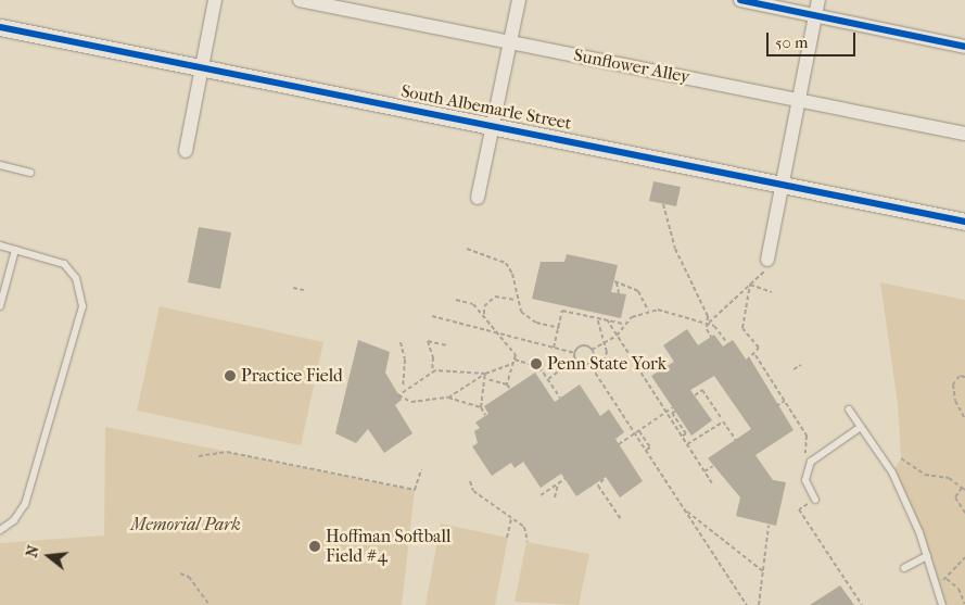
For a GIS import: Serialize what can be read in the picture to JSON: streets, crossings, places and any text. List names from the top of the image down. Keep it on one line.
{"streets":{"street":["Sunflower Alley","South Albemarle Street"]},"parks":["Memorial Park"],"places":["Penn State York","Practice Field","Hoffman Softball Field #4"],"scale_bar":"50 m","north":"left"}
